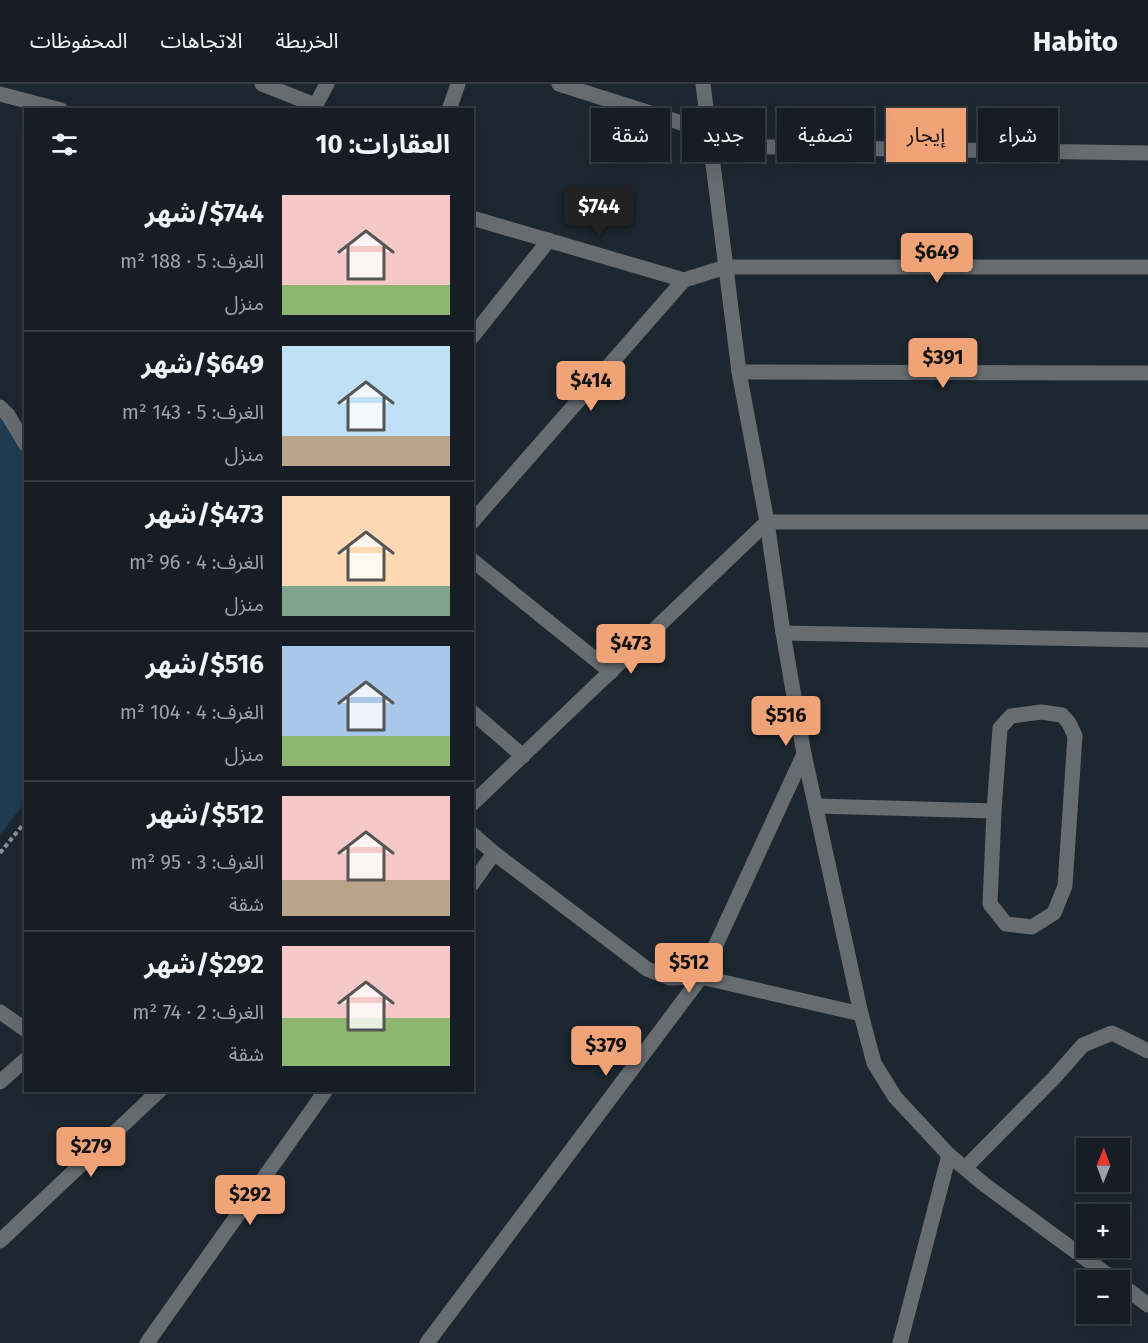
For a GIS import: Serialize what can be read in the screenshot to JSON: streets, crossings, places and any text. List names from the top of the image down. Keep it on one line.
{"north":"top","page":{"header":"Habito","nav":["الخريطة","الاتجاهات","المحفوظات"],"chip":["شراء","إيجار","تصفية","جديد","شقة"],"heading":"العقارات: 10","list":[{"name":"$744/شهر","note":"الغرف: 5 · 188 m² · منزل"},{"name":"$649/شهر","note":"الغرف: 5 · 143 m² · منزل"},{"name":"$473/شهر","note":"الغرف: 4 · 96 m² · منزل"},{"name":"$516/شهر","note":"الغرف: 4 · 104 m² · منزل"},{"name":"$512/شهر","note":"الغرف: 3 · 95 m² · شقة"},{"name":"$292/شهر","note":"الغرف: 2 · 74 m² · شقة"}],"price":["$744","$649","$391","$414","$473","$516","$512","$379","$279","$292"],"map_buttons":["+","−"]}}
